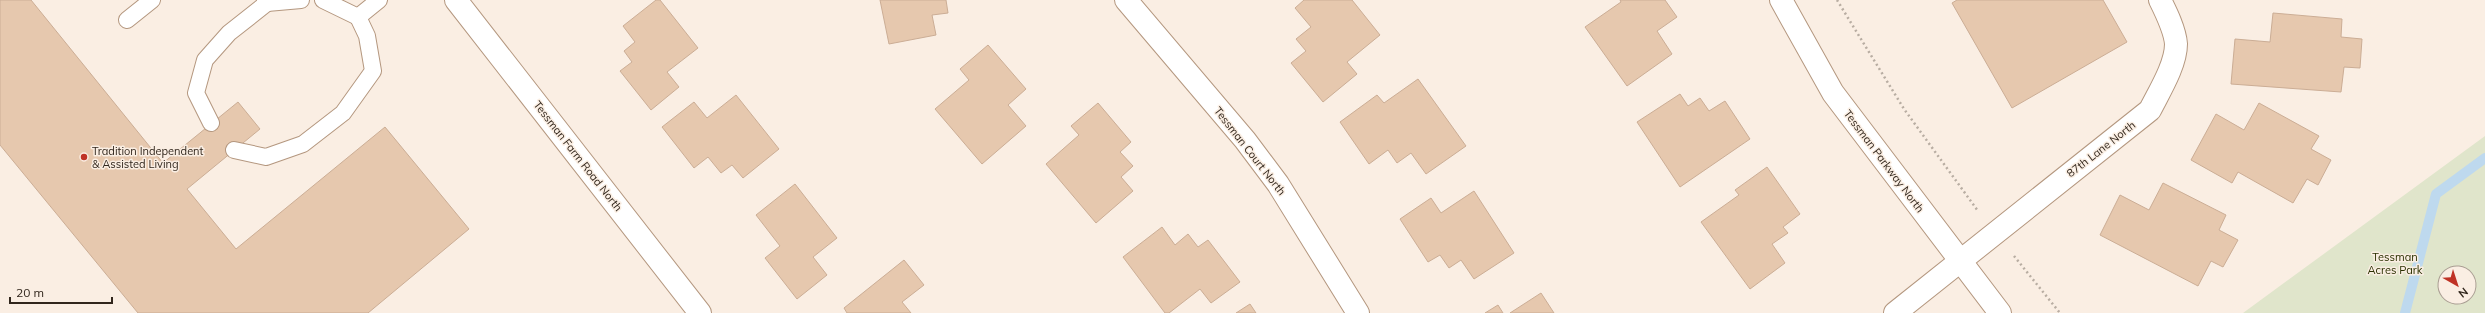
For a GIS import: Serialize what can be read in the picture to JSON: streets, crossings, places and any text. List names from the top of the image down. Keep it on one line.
{"streets":{"street":["87th Lane North","Tessman Court North","Tessman Farm Road North","Tessman Parkway North"]},"crossings":[["87th Lane North","Tessman Parkway North"]],"parks":["Tessman Acres Park"],"places":["Tradition Independent & Assisted Living"],"scale_bar":"20 m","north":"bottom right"}
